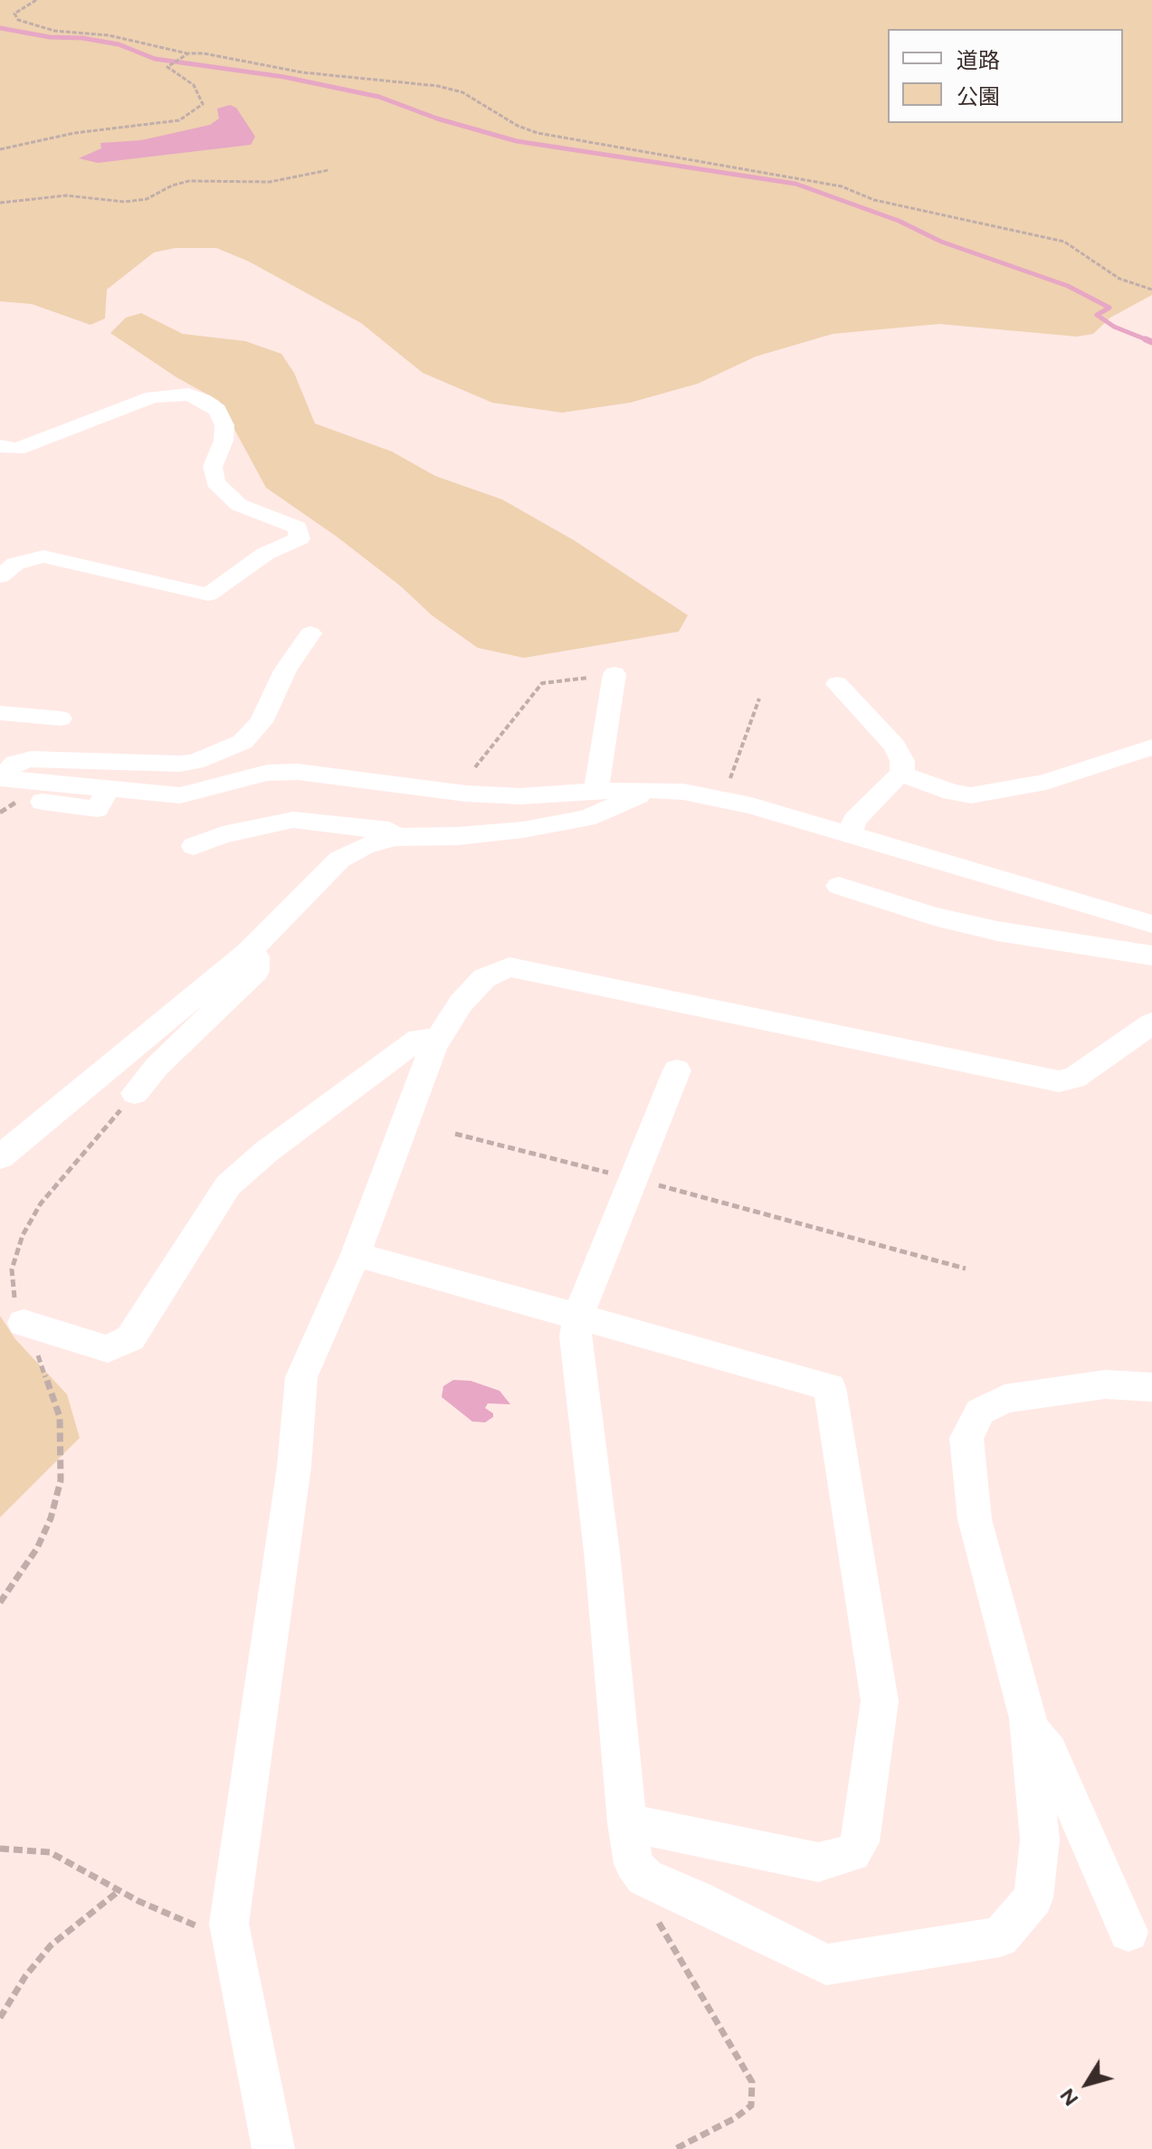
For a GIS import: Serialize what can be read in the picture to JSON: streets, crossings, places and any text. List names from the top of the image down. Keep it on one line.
{"legend":["道路","公園"],"north":"bottom left"}
